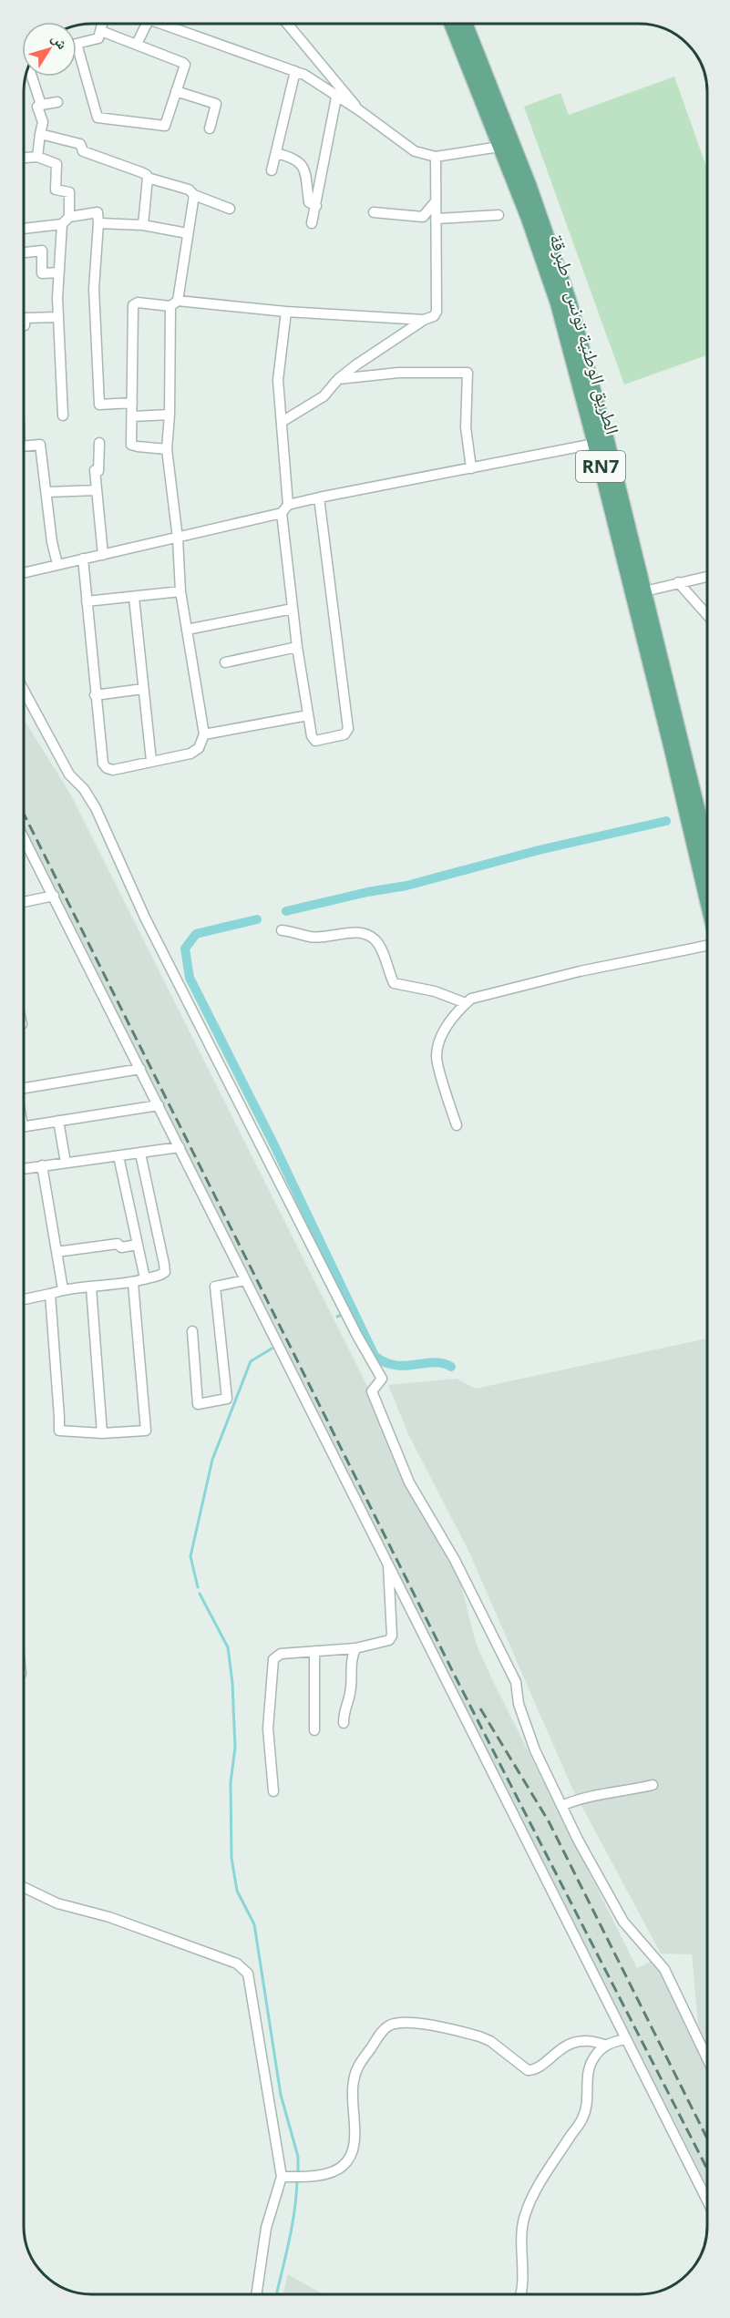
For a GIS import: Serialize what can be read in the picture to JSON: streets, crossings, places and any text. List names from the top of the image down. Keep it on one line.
{"streets":{"main road":["الطريق الوطنية تونس - طبرقة","RN7"]},"north":"top right"}
